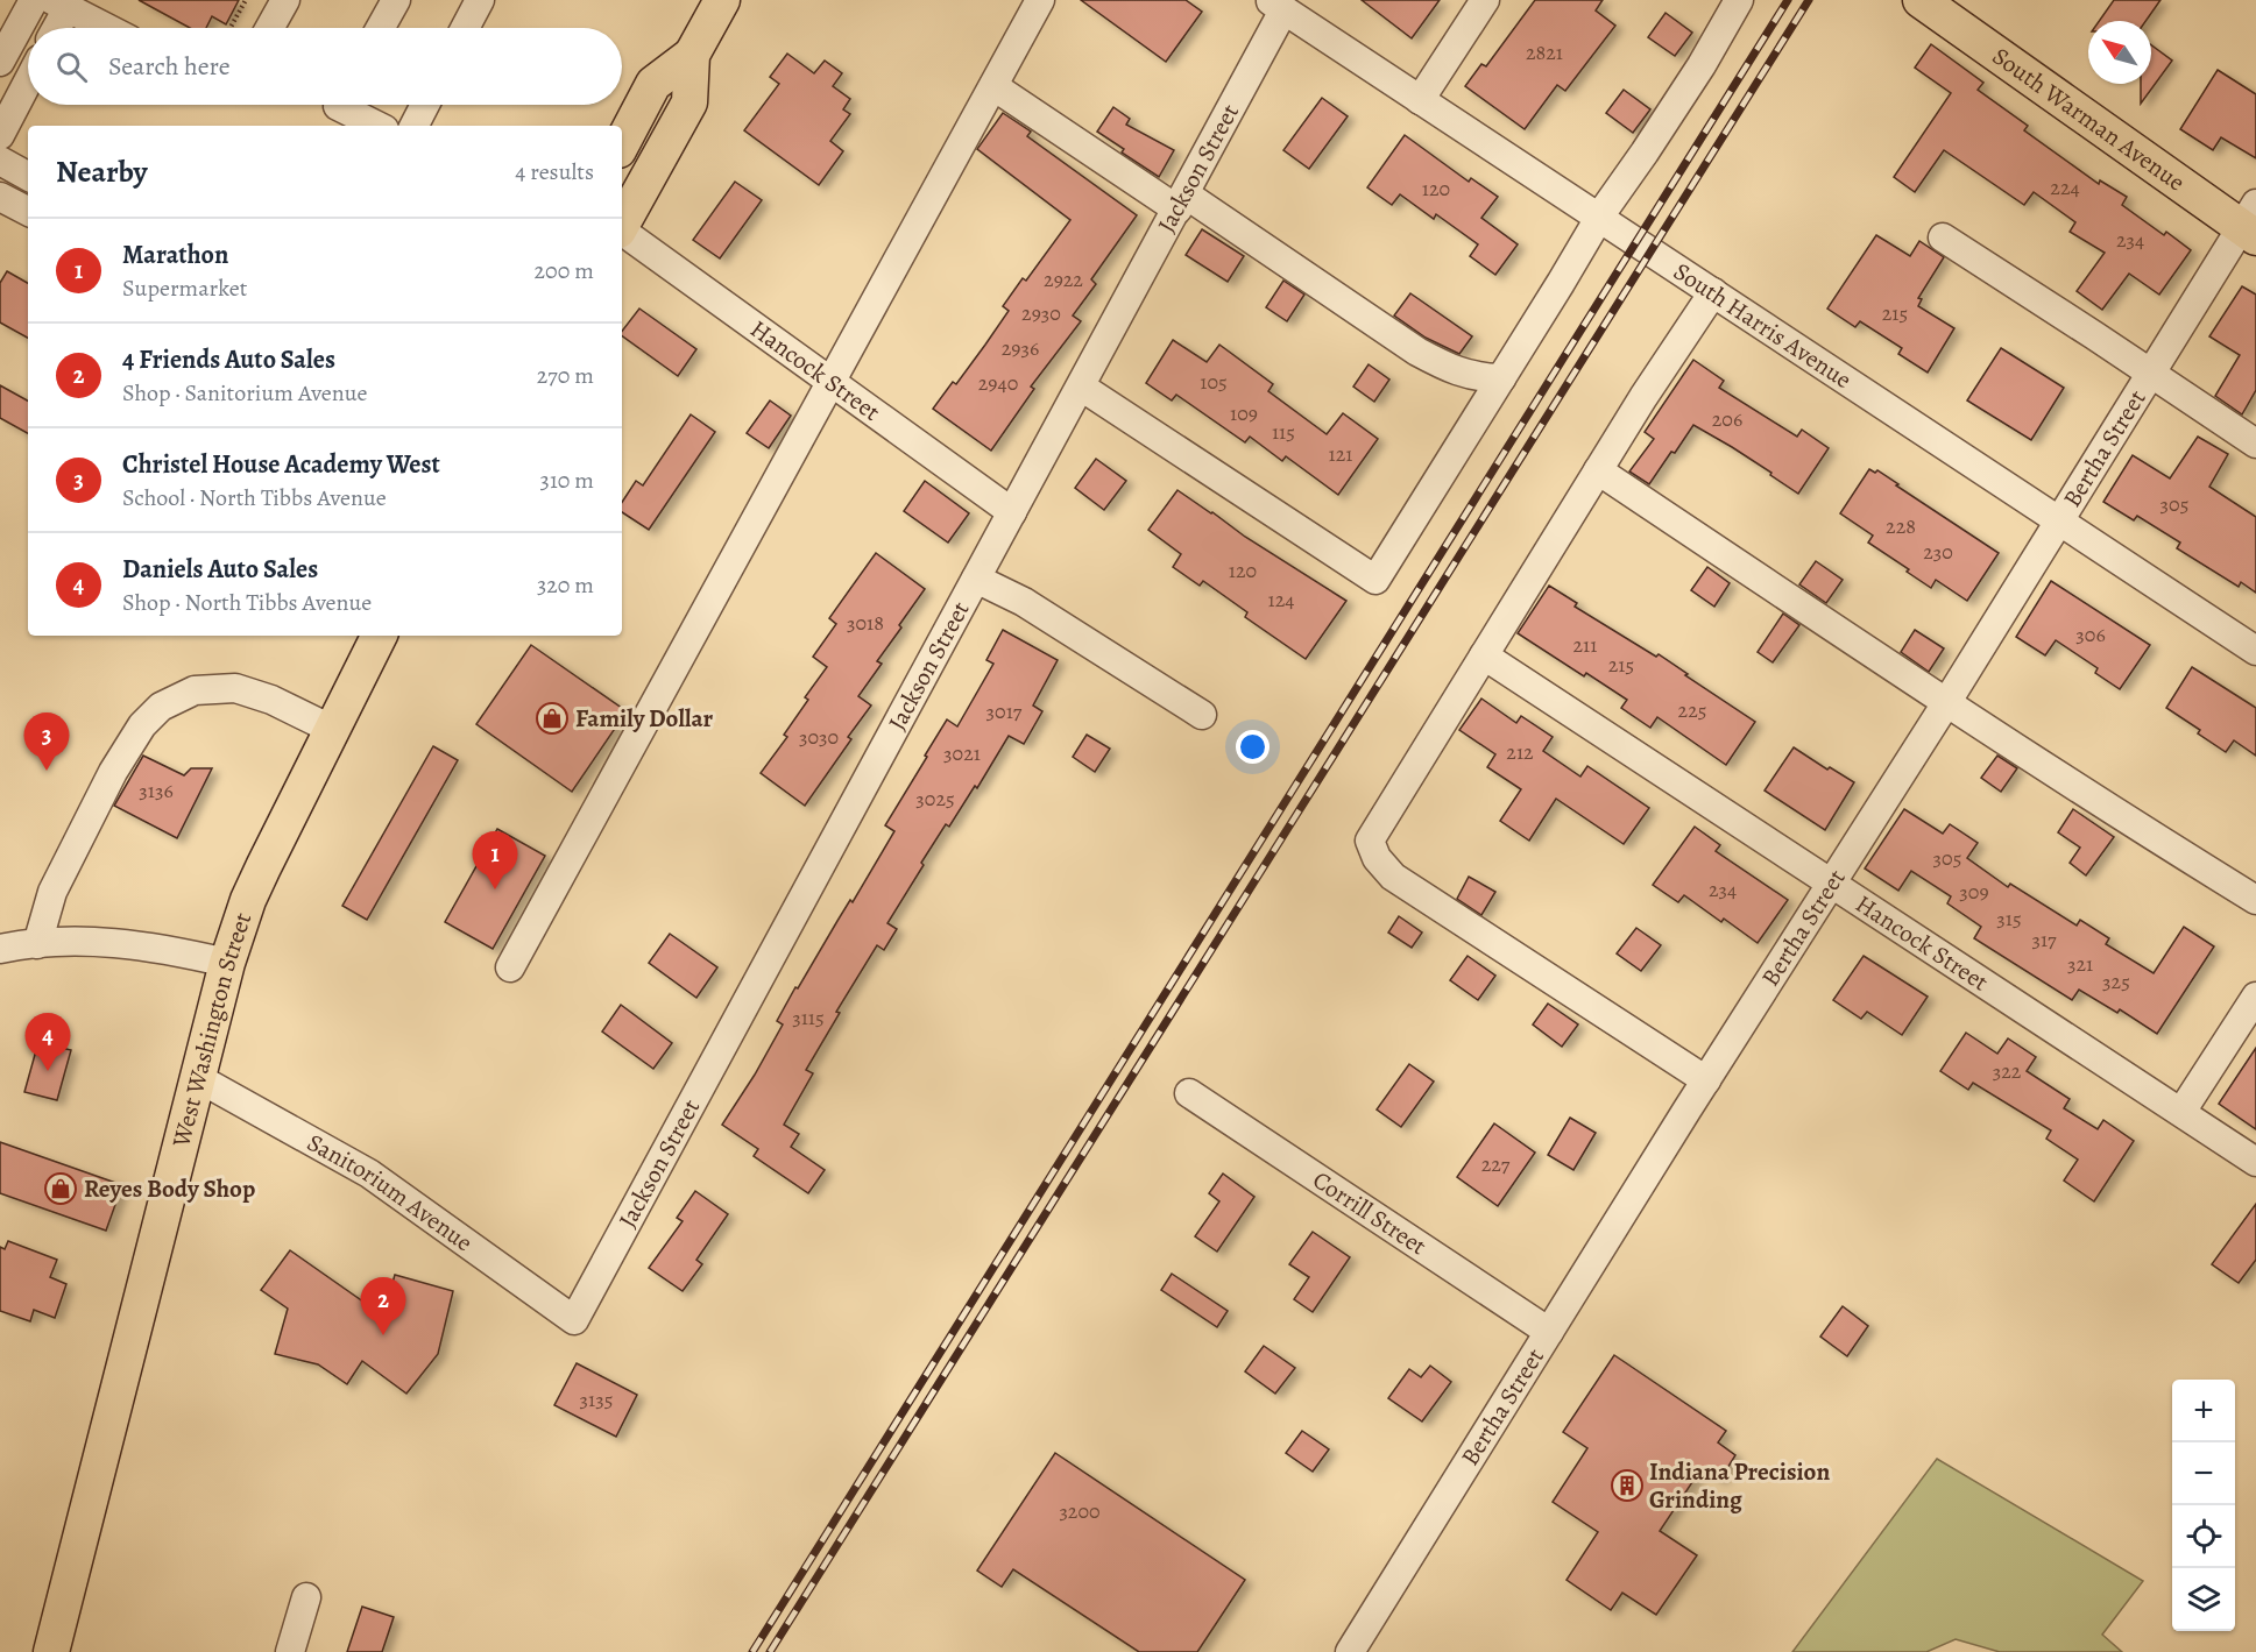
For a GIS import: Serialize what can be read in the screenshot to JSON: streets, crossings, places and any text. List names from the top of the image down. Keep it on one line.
{"streets":{"main road":["South Warman Avenue","West Washington Street"],"street":["Jackson Street","South Harris Avenue","Hancock Street","Bertha Street","Sanitorium Avenue","Corrill Street"]},"crossings":[["South Warman Avenue","Bertha Street"],["Jackson Street","South Harris Avenue"],["Jackson Street","Hancock Street"],["Jackson Street","Sanitorium Avenue"],["South Harris Avenue","Bertha Street"],["Hancock Street","Bertha Street"],["Bertha Street","Corrill Street"],["West Washington Street","Sanitorium Avenue"]],"places":{"shop":["Family Dollar","Reyes Body Shop"],"building":["Indiana Precision Grinding"]},"house_numbers":["2821","224","120","234","2922","2930","215","2936","105","2940","109","206","115","121","305","228","230","120","124","3018","306","211","215","225","3017","3030","212","3021","3136","3025","305","234","309","315","317","321","325","3115","322","227","3135","3200"],"north":"top left","page":{"search":"Search here","heading":["Nearby","4 results"],"list":[{"mark":"1","name":"Marathon","note":"Supermarket","value":"200 m"},{"mark":"2","name":"4 Friends Auto Sales","note":"Shop · Sanitorium Avenue","value":"270 m"},{"mark":"3","name":"Christel House Academy West","note":"School · North Tibbs Avenue","value":"310 m"},{"mark":"4","name":"Daniels Auto Sales","note":"Shop · North Tibbs Avenue","value":"320 m"}],"pins":["3","1","4","2"],"map_buttons":["+","−"]}}
